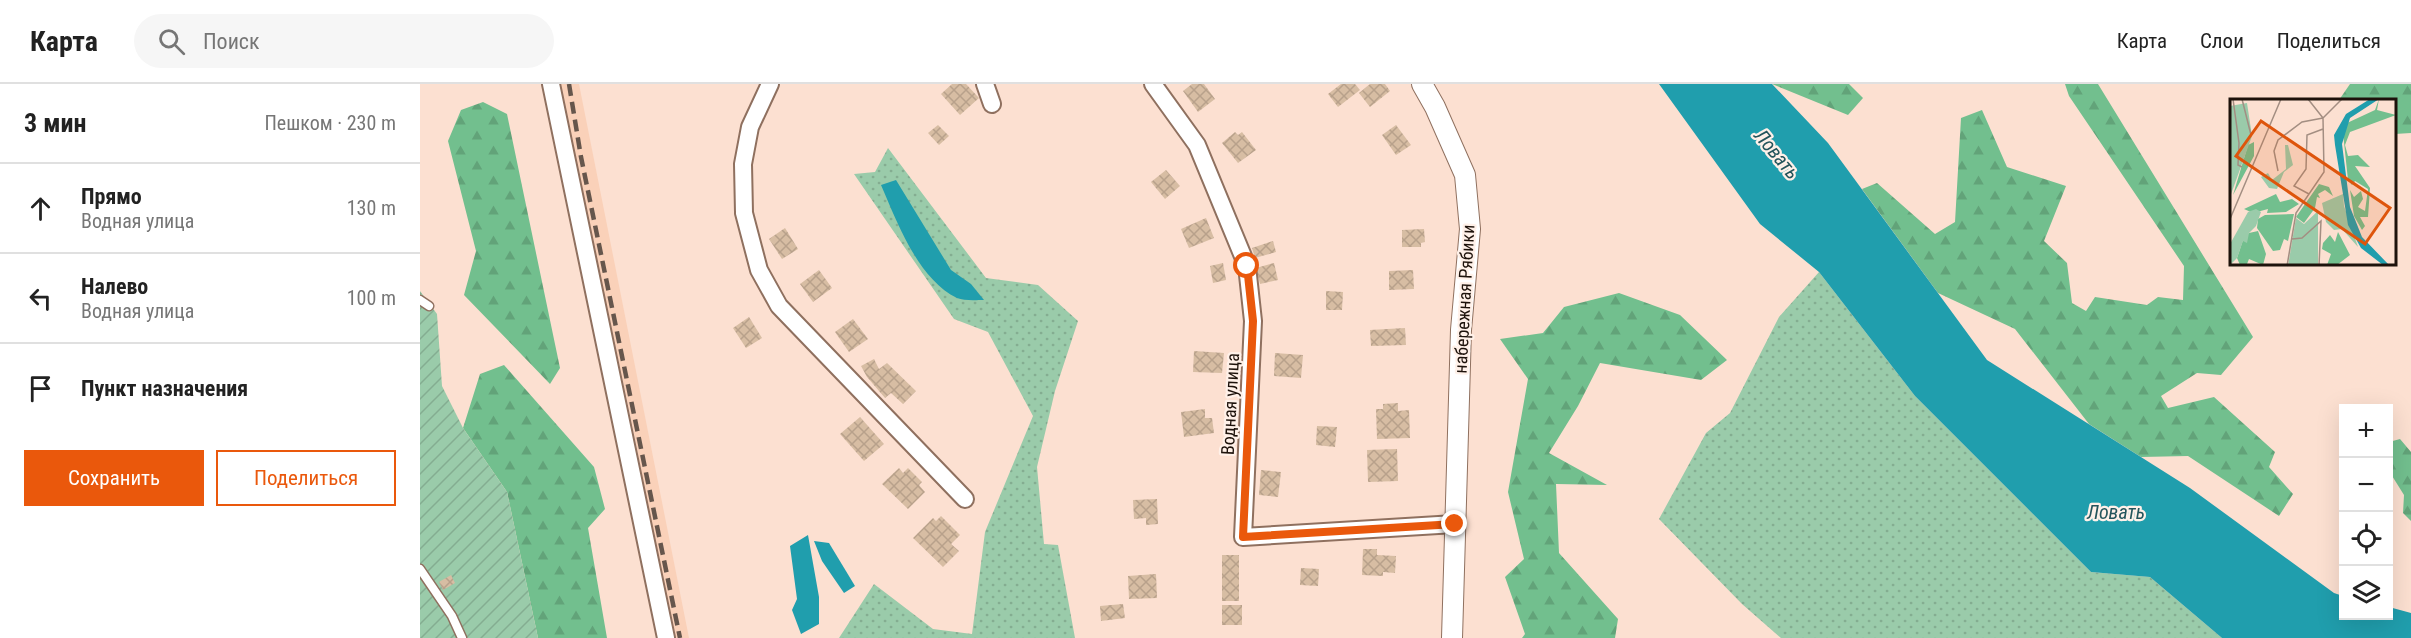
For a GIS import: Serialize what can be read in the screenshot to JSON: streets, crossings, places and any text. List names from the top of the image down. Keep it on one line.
{"streets":{"street":["набережная Рябики","Водная улица"]},"crossings":[["набережная Рябики","Водная улица"]],"water":["Ловать"],"page":{"header":"Карта","search":"Поиск","nav":["Карта","Слои","Поделиться"],"heading":["3 мин","Пешком · 230 m"],"list":[["Прямо","Водная улица","130 m"],["Налево","Водная улица","100 m"],"Пункт назначения"],"map_buttons":["+","−"],"buttons":["Сохранить","Поделиться"]}}
